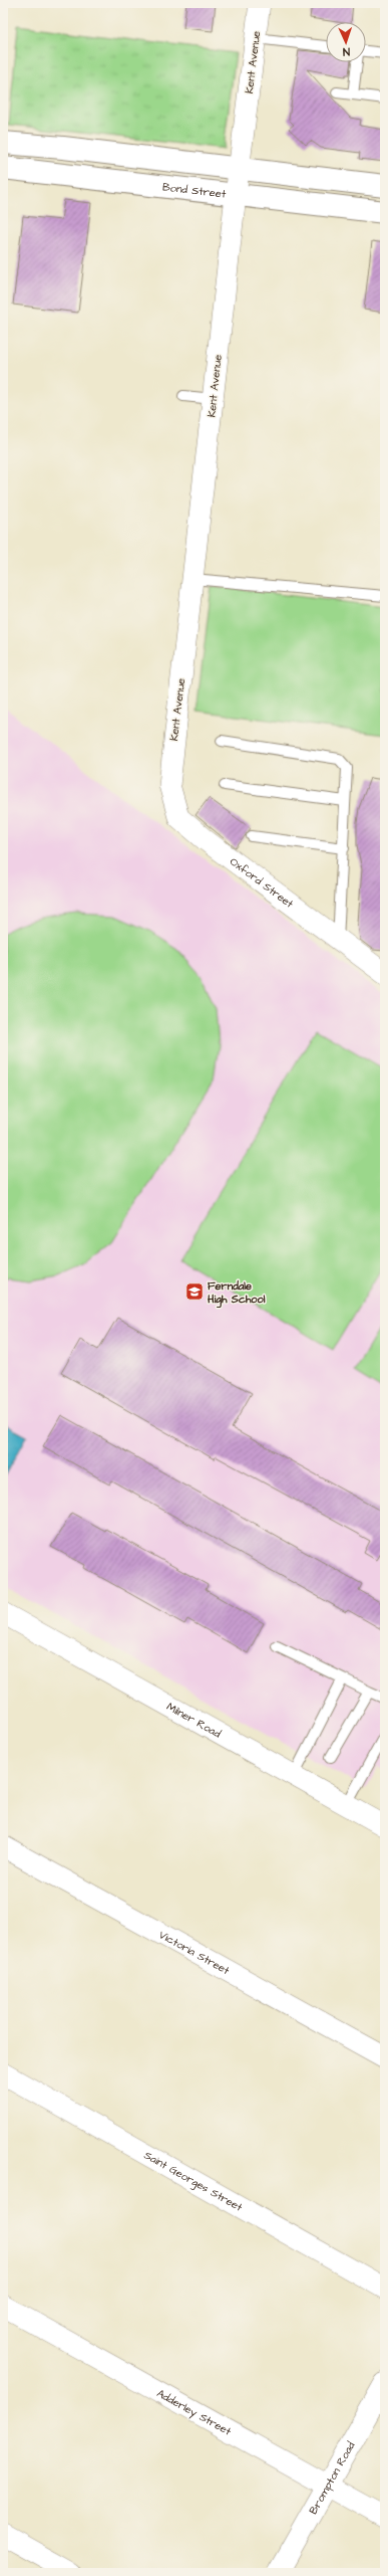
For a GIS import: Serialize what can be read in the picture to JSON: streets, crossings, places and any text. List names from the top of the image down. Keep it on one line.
{"streets":{"street":["Kent Avenue","Bond Street","Oxford Street","Milner Road","Victoria Street","Saint Georges Street","Adderley Street","Brompton Road"]},"crossings":[["Kent Avenue","Bond Street"],["Kent Avenue","Oxford Street"],["Adderley Street","Brompton Road"]],"places":{"school or university":["Ferndale High School"]},"north":"bottom"}
